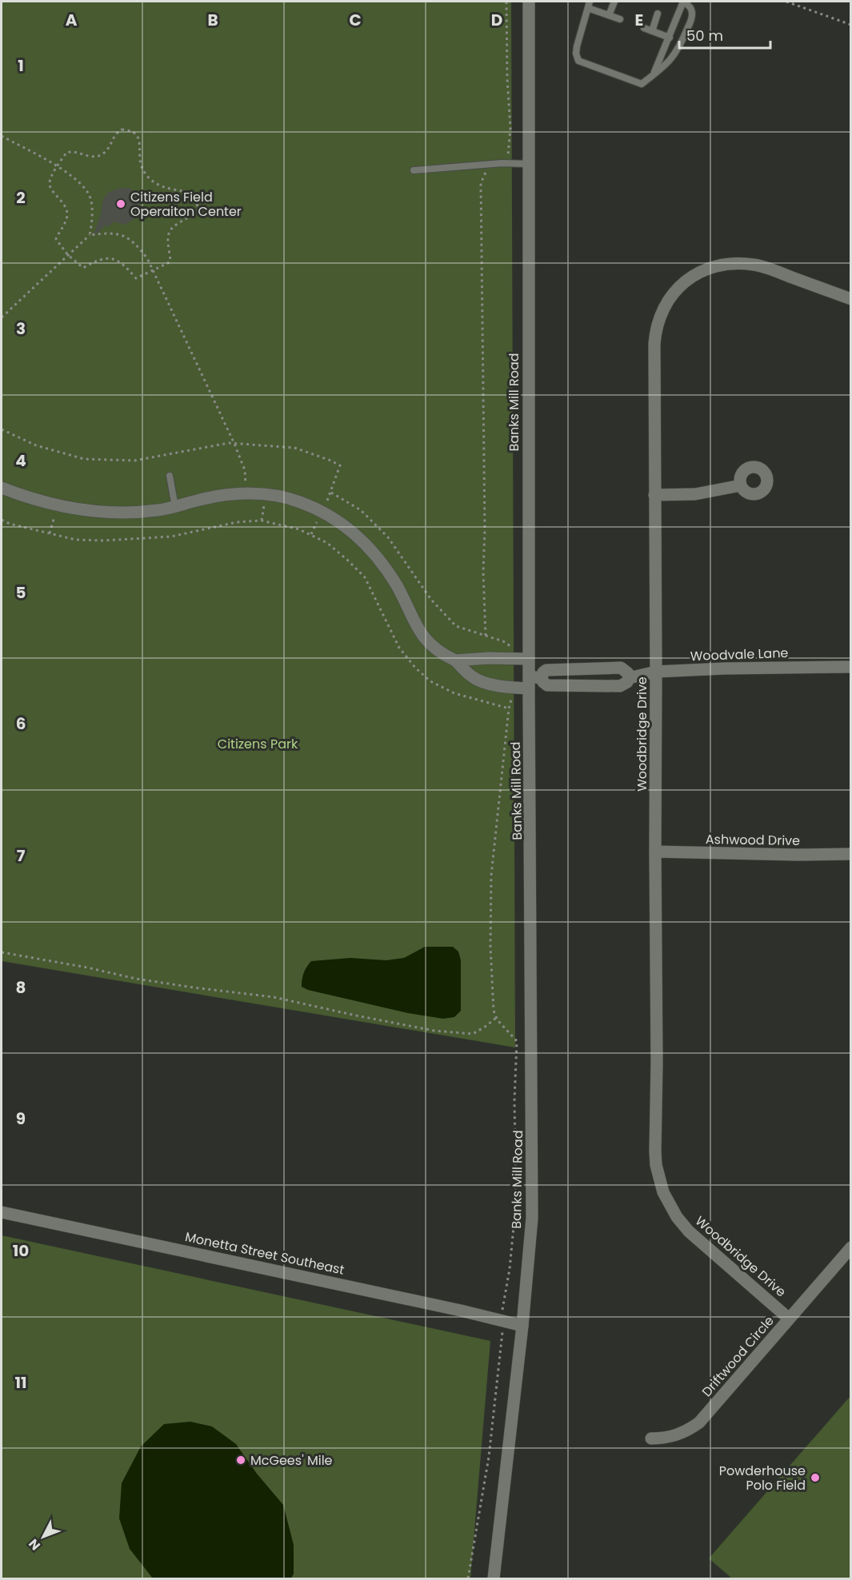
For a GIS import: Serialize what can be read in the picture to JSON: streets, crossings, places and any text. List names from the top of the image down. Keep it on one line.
{"streets":{"street":["Banks Mill Road","Woodvale Lane","Woodbridge Drive","Ashwood Drive","Monetta Street Southeast","Driftwood Circle"]},"crossings":[["Banks Mill Road","Woodvale Lane"],["Banks Mill Road","Monetta Street Southeast"],["Woodvale Lane","Woodbridge Drive"],["Woodbridge Drive","Ashwood Drive"],["Woodbridge Drive","Driftwood Circle"]],"parks":["Citizens Park"],"places":["Citizens Field Operaiton Center","McGees' Mile","Powderhouse Polo Field"],"scale_bar":"50 m","north":"bottom left","grid":{"columns":["A","B","C","D","E"],"rows":["1","2","3","4","5","6","7","8","9","10","11"]}}
